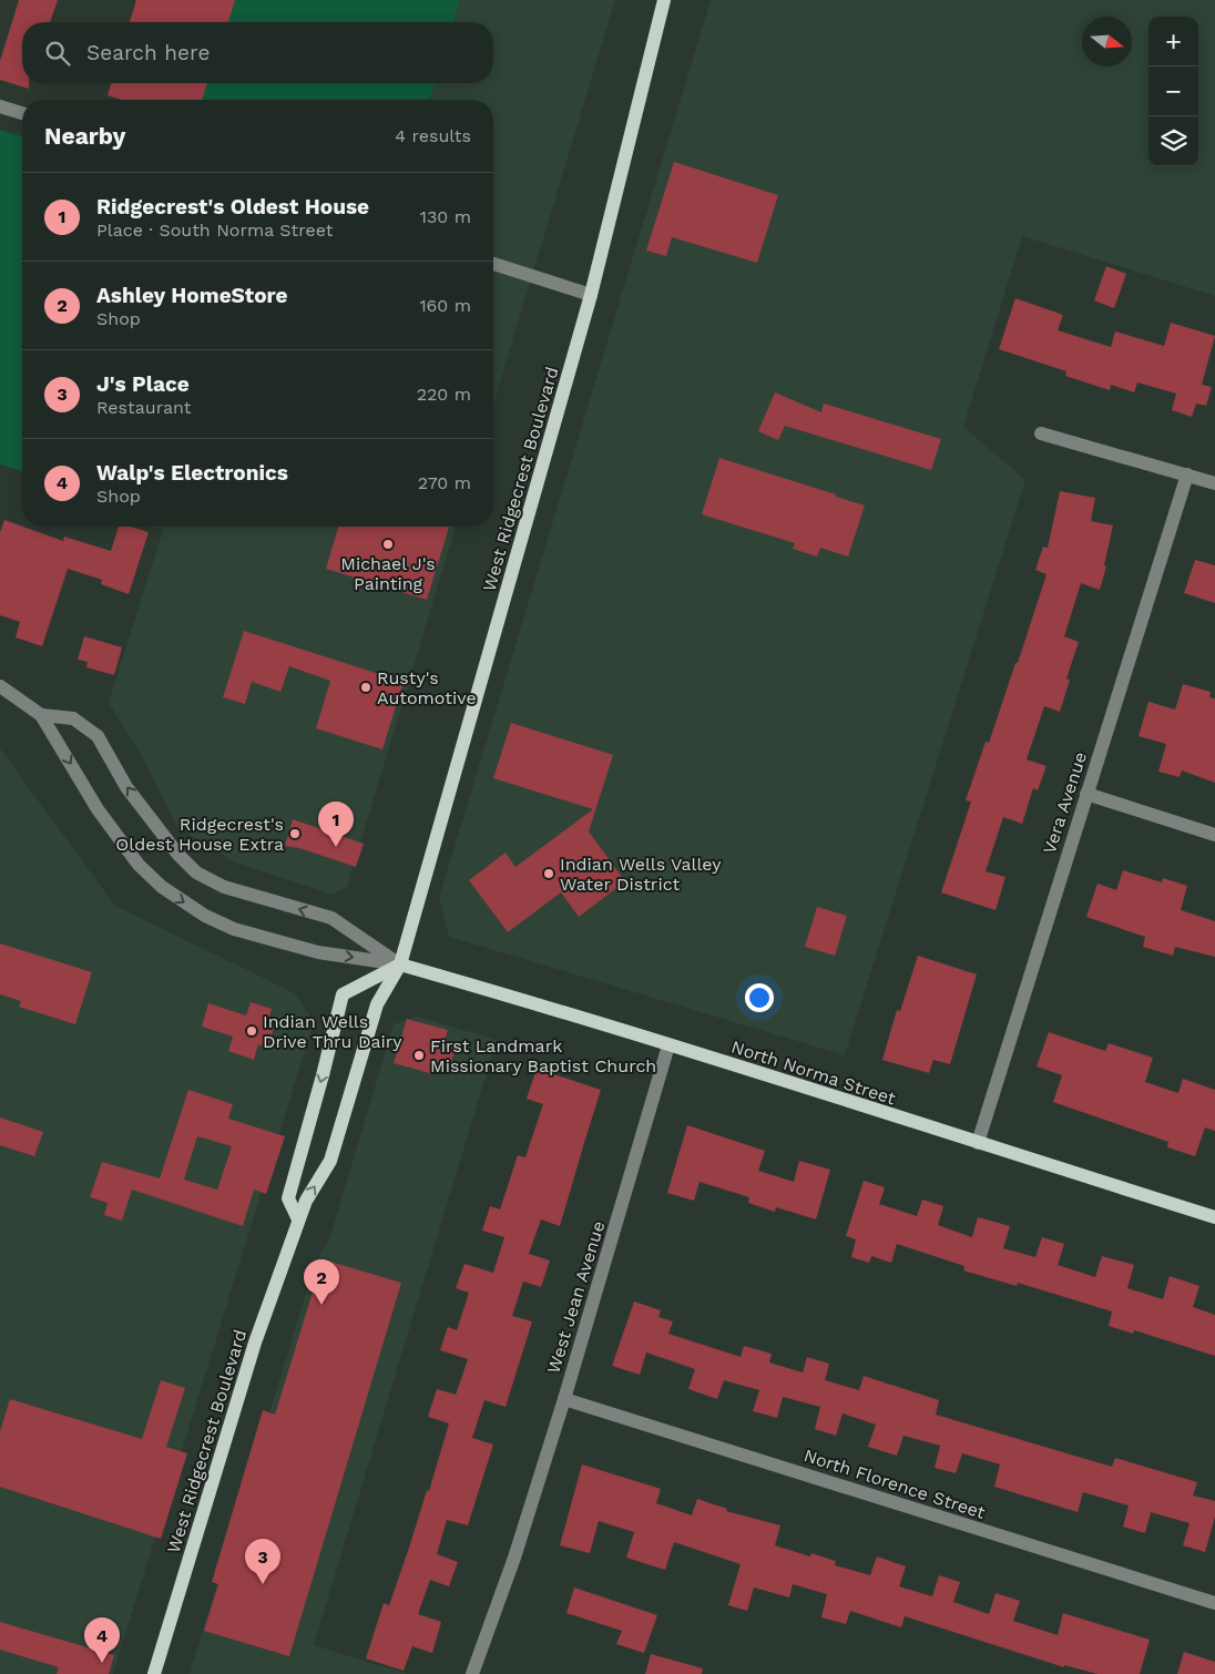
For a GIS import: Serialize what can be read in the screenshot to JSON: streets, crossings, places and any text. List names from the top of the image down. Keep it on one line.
{"streets":{"main road":["West Ridgecrest Boulevard","North Norma Street"],"street":["Vera Avenue","West Jean Avenue","North Florence Street"]},"crossings":[["West Ridgecrest Boulevard","North Norma Street"],["Vera Avenue","North Norma Street"],["North Norma Street","West Jean Avenue"],["West Jean Avenue","North Florence Street"]],"places":["Michael J's Painting","Rusty's Automotive","Ridgecrest's Oldest House Extra","Indian Wells Valley Water District","Indian Wells Drive Thru Dairy","First Landmark Missionary Baptist Church"],"north":"right","page":{"map_buttons":["+","−"],"search":"Search here","heading":["Nearby","4 results"],"list":[{"mark":"1","name":"Ridgecrest's Oldest House","note":"Place · South Norma Street","value":"130 m"},{"mark":"2","name":"Ashley HomeStore","note":"Shop","value":"160 m"},{"mark":"3","name":"J's Place","note":"Restaurant","value":"220 m"},{"mark":"4","name":"Walp's Electronics","note":"Shop","value":"270 m"}],"pins":["1","2","3","4"]}}
